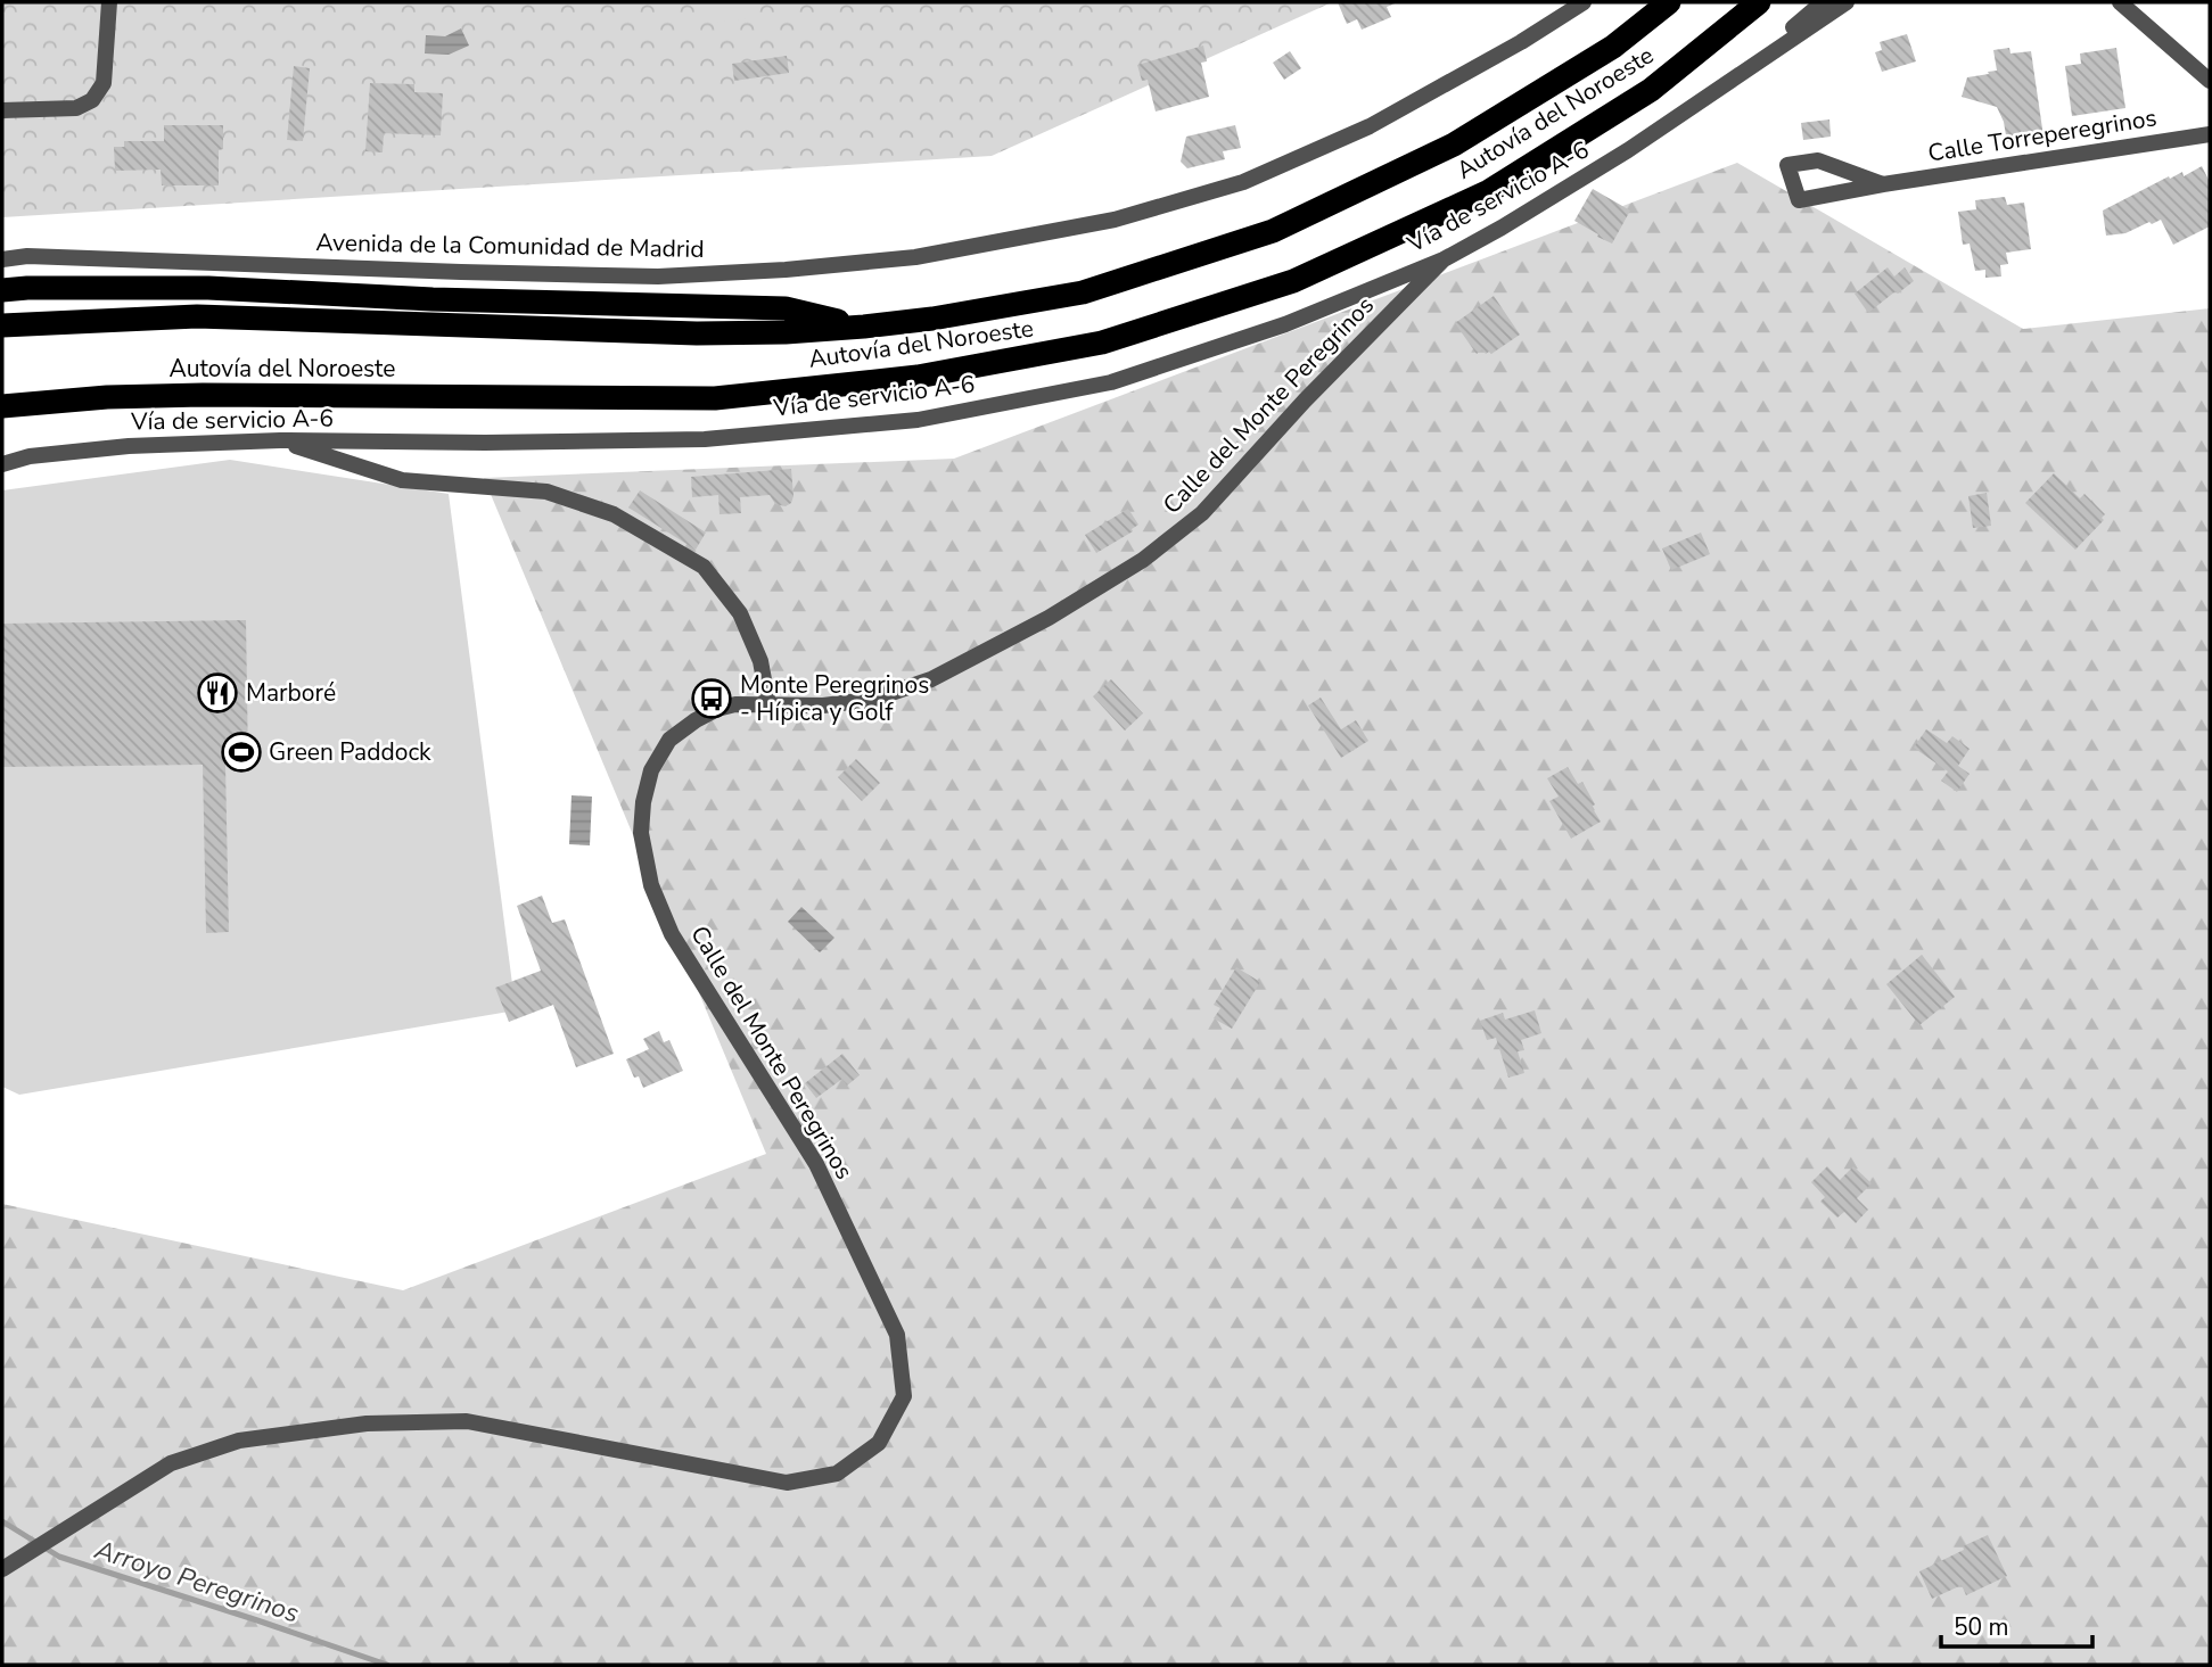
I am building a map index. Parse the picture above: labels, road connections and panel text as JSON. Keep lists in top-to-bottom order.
{
  "streets": {
    "highway": ["Autovía del Noroeste"],
    "street": [
      "Calle Torreperegrinos",
      "Vía de servicio A-6",
      "Avenida de la Comunidad de Madrid",
      "Calle del Monte Peregrinos"
    ]
  },
  "crossings": [
    ["Vía de servicio A-6", "Calle del Monte Peregrinos"]
  ],
  "water": ["Arroyo Peregrinos"],
  "places": {
    "restaurant": ["Marboré"],
    "bus stop": ["Monte Peregrinos - Hípica y Golf"],
    "sports": ["Green Paddock"]
  },
  "scale_bar": "50 m"
}
